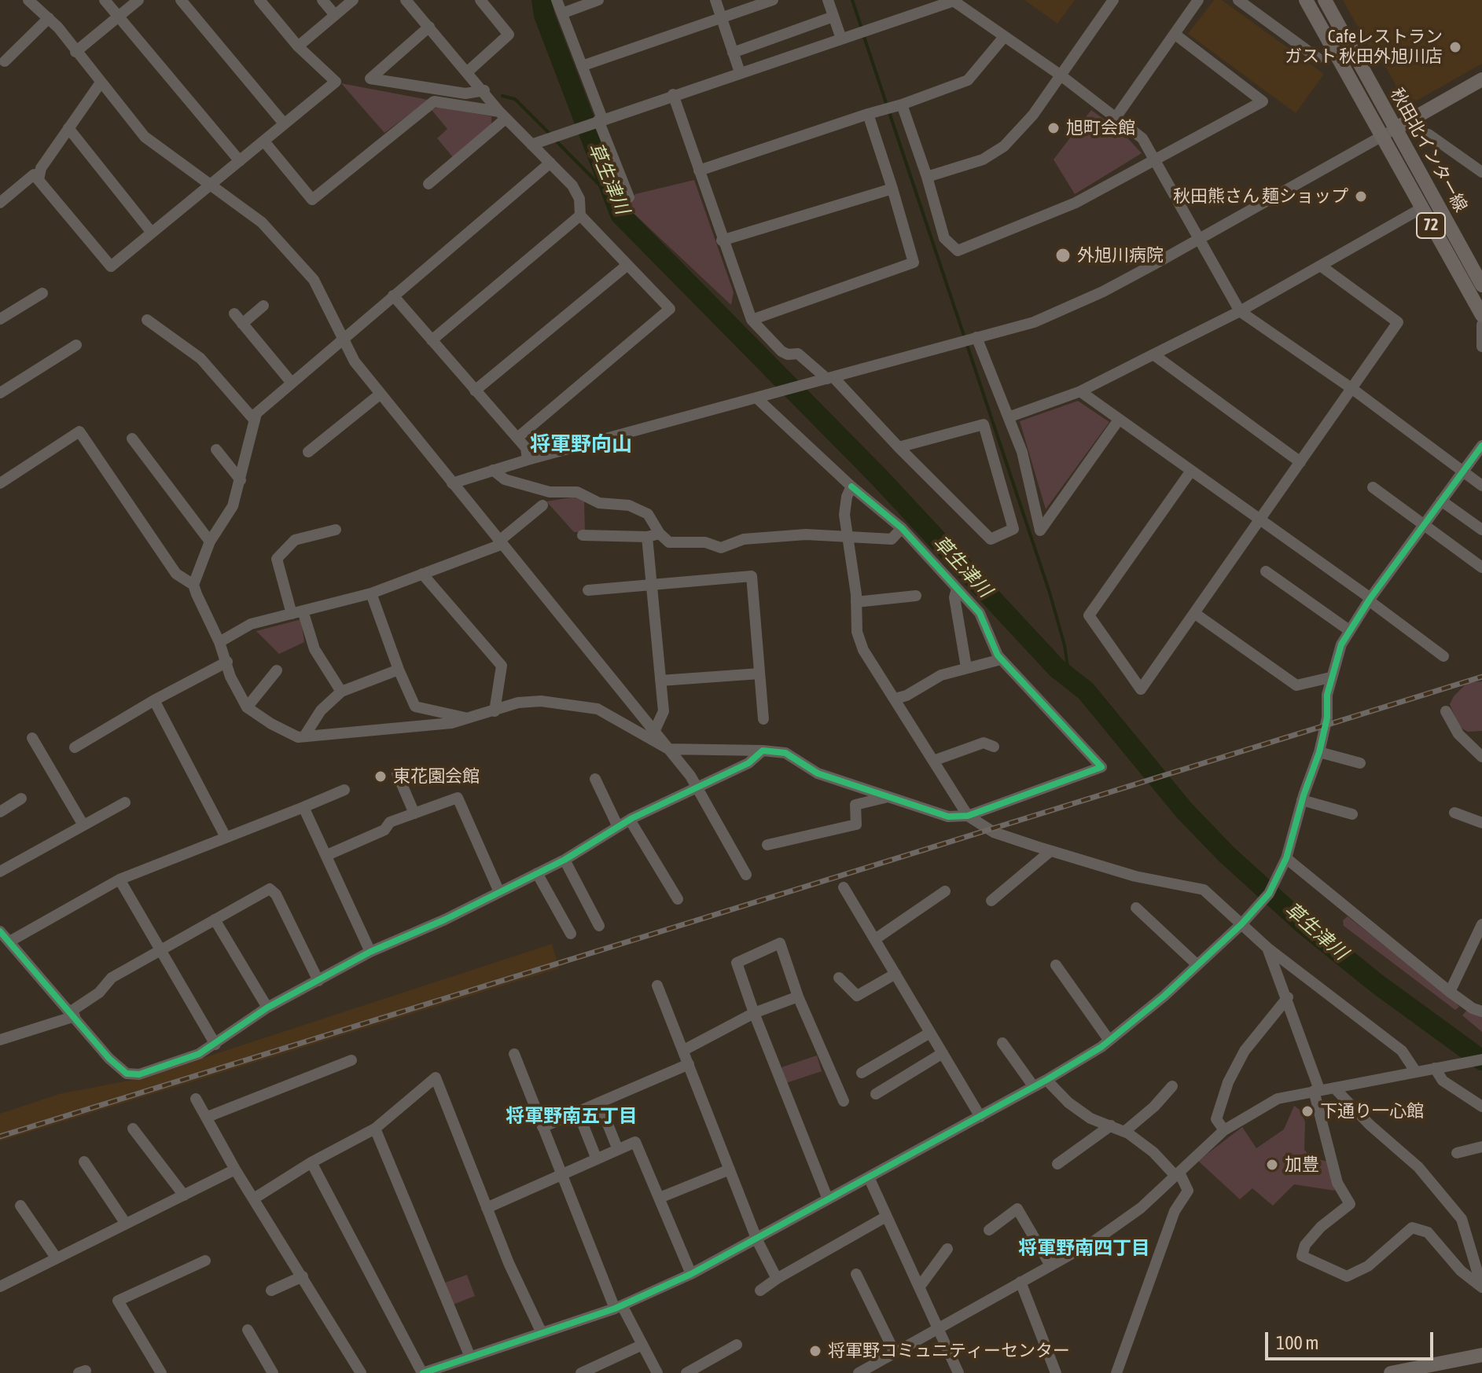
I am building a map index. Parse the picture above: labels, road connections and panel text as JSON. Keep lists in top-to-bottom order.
{
  "streets": {
    "main road": ["秋田北インター線", "72"]
  },
  "districts": ["将軍野向山", "将軍野南五丁目", "将軍野南四丁目"],
  "water": ["草生津川"],
  "places": [
    "Cafeレストラン ガスト 秋田外旭川店",
    "旭町会館",
    "秋田熊さん 麺ショップ",
    "外旭川病院",
    "東花園会館",
    "下通り一心館",
    "加豊",
    "将軍野コミュニティーセンター"
  ],
  "scale_bar": "100 m"
}
